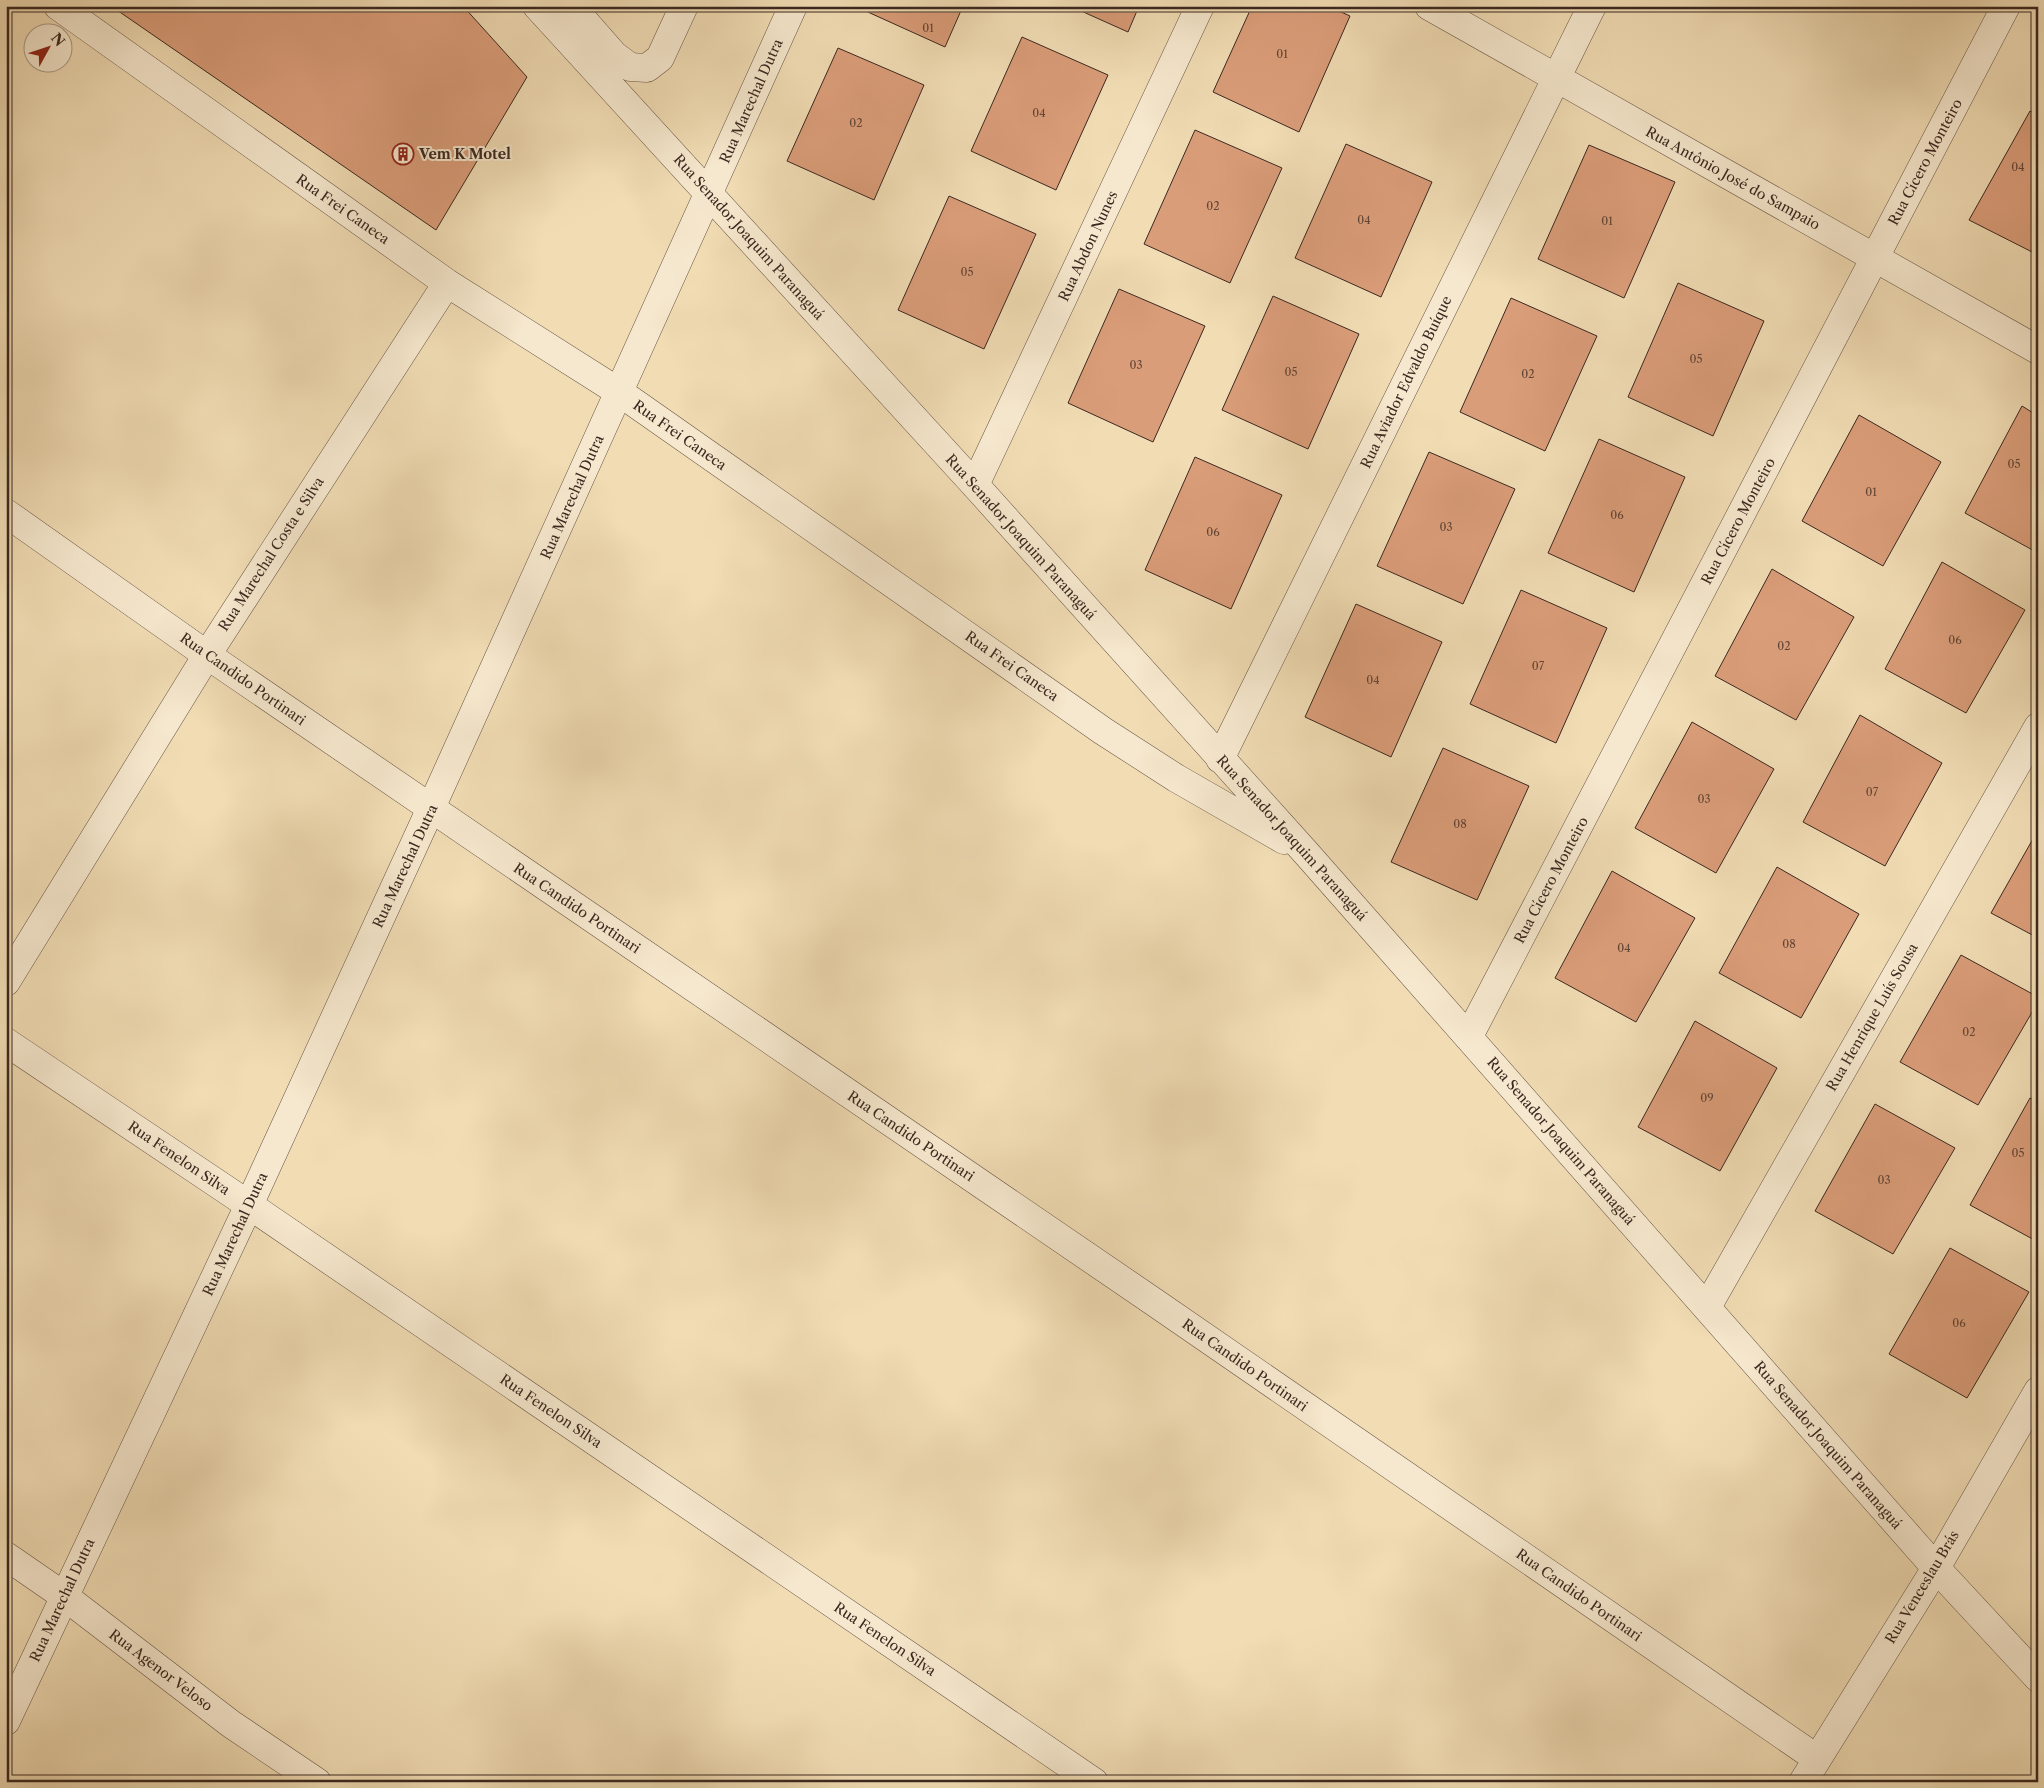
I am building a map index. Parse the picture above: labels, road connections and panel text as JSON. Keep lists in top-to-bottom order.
{
  "streets": {
    "street": [
      "Rua Marechal Dutra",
      "Rua Cícero Monteiro",
      "Rua Antônio José do Sampaio",
      "Rua Frei Caneca",
      "Rua Senador Joaquim Paranaguá",
      "Rua Abdon Nunes",
      "Rua Aviador Edvaldo Buíque",
      "Rua Marechal Costa e Silva",
      "Rua Candido Portinari",
      "Rua Henrique Luís Sousa",
      "Rua Fenelon Silva",
      "Rua Venceslau Brás",
      "Rua Agenor Veloso"
    ]
  },
  "crossings": [
    ["Rua Marechal Dutra", "Rua Frei Caneca"],
    ["Rua Marechal Dutra", "Rua Senador Joaquim Paranaguá"],
    ["Rua Marechal Dutra", "Rua Candido Portinari"],
    ["Rua Marechal Dutra", "Rua Fenelon Silva"],
    ["Rua Marechal Dutra", "Rua Agenor Veloso"],
    ["Rua Cícero Monteiro", "Rua Antônio José do Sampaio"],
    ["Rua Cícero Monteiro", "Rua Senador Joaquim Paranaguá"],
    ["Rua Antônio José do Sampaio", "Rua Aviador Edvaldo Buíque"],
    ["Rua Frei Caneca", "Rua Senador Joaquim Paranaguá"],
    ["Rua Frei Caneca", "Rua Marechal Costa e Silva"],
    ["Rua Senador Joaquim Paranaguá", "Rua Abdon Nunes"],
    ["Rua Senador Joaquim Paranaguá", "Rua Aviador Edvaldo Buíque"],
    ["Rua Senador Joaquim Paranaguá", "Rua Henrique Luís Sousa"],
    ["Rua Senador Joaquim Paranaguá", "Rua Venceslau Brás"],
    ["Rua Marechal Costa e Silva", "Rua Candido Portinari"],
    ["Rua Candido Portinari", "Rua Venceslau Brás"]
  ],
  "places": {
    "building": ["Vem K Motel"]
  },
  "house_numbers": [
    "01",
    "01",
    "04",
    "02",
    "04",
    "02",
    "04",
    "01",
    "05",
    "05",
    "03",
    "05",
    "02",
    "05",
    "01",
    "06",
    "03",
    "06",
    "06",
    "02",
    "07",
    "04",
    "07",
    "03",
    "08",
    "08",
    "04",
    "02",
    "09",
    "05",
    "03",
    "06"
  ],
  "north": "top right"
}
